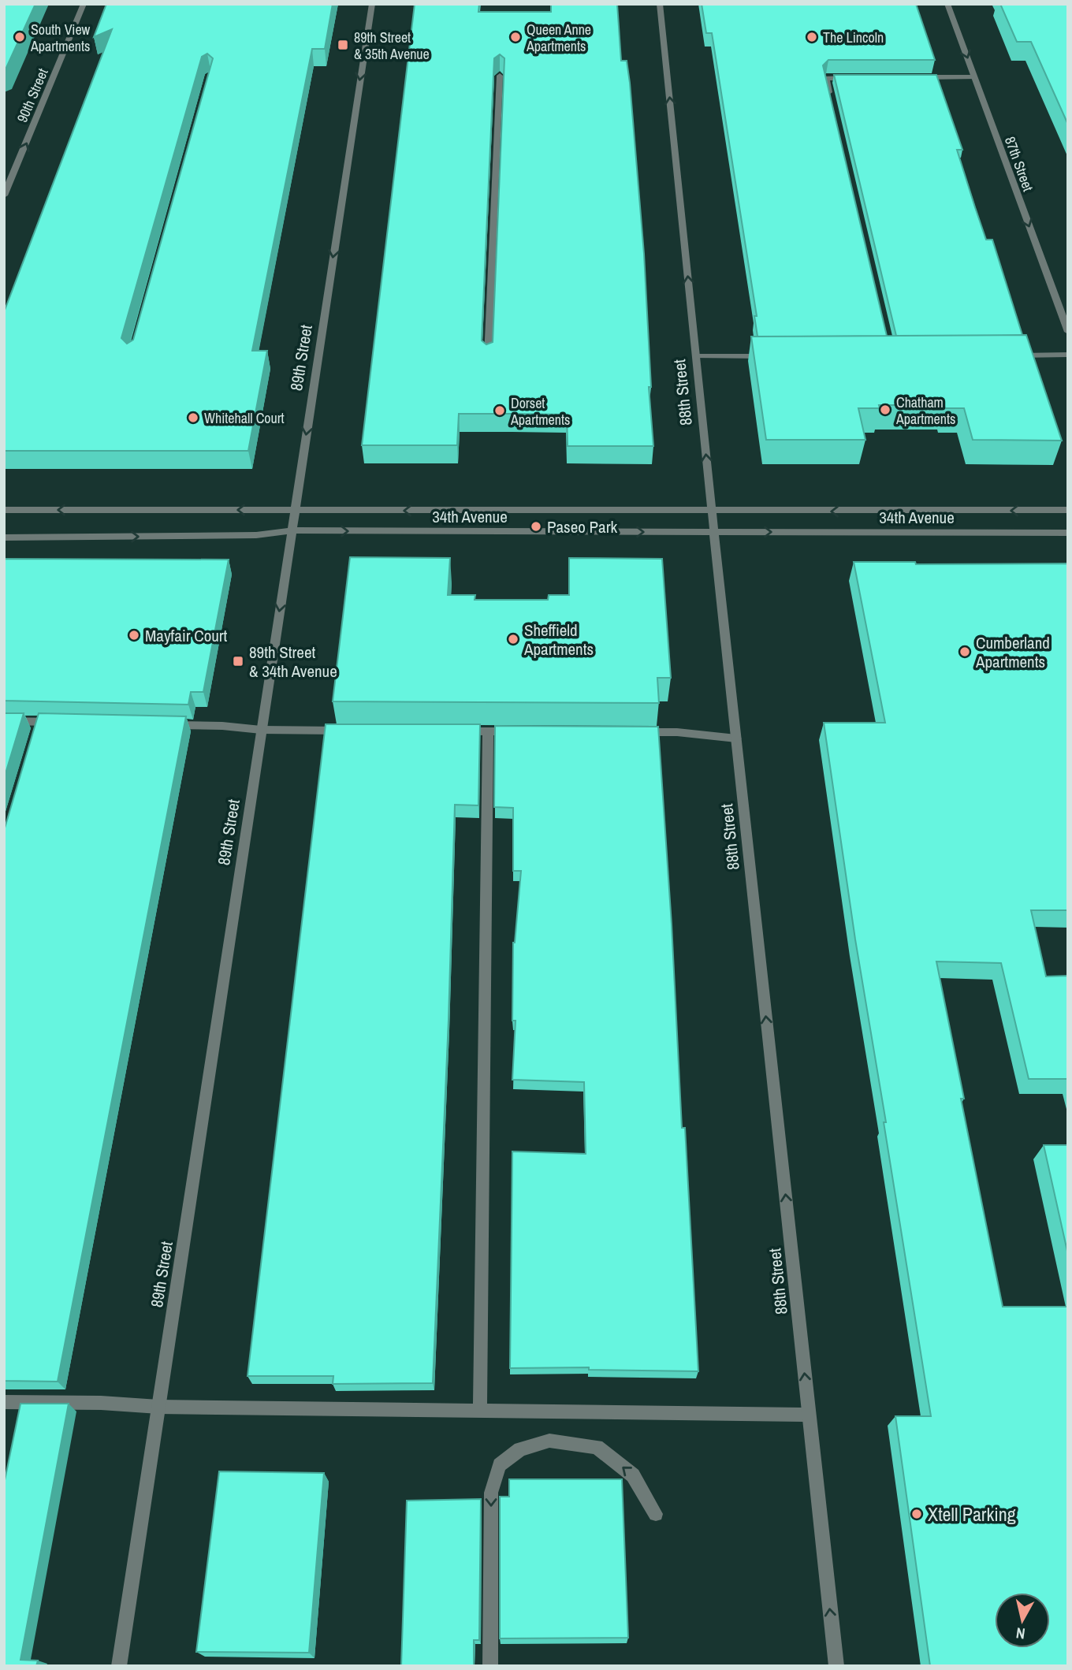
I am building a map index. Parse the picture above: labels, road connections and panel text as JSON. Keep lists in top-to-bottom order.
{
  "streets": {
    "street": [
      "90th Street",
      "87th Street",
      "89th Street",
      "88th Street",
      "34th Avenue"
    ]
  },
  "crossings": [
    ["89th Street", "34th Avenue"],
    ["88th Street", "34th Avenue"]
  ],
  "one_way": [
    "90th Street",
    "87th Street",
    "89th Street",
    "88th Street"
  ],
  "places": {
    "other": [
      "South View Apartments",
      "Queen Anne Apartments",
      "The Lincoln",
      "Chatham Apartments",
      "Dorset Apartments",
      "Whitehall Court",
      "Paseo Park",
      "Mayfair Court",
      "Sheffield Apartments",
      "Cumberland Apartments",
      "Xtell Parking"
    ],
    "transit": ["89th Street & 35th Avenue", "89th Street & 34th Avenue"]
  },
  "north": "bottom"
}
